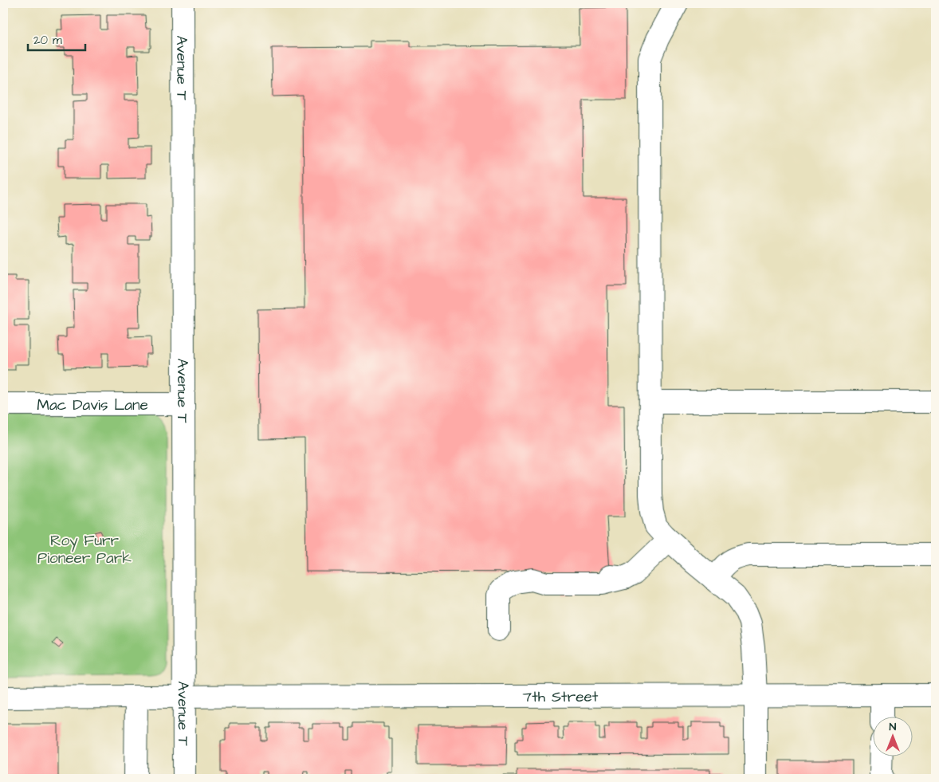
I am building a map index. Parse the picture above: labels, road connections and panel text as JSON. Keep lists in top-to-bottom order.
{
  "streets": {
    "street": ["Avenue T", "Mac Davis Lane", "7th Street"]
  },
  "crossings": [
    ["Avenue T", "Mac Davis Lane"],
    ["Avenue T", "7th Street"]
  ],
  "parks": ["Roy Furr Pioneer Park"],
  "scale_bar": "20 m",
  "north": "top"
}
